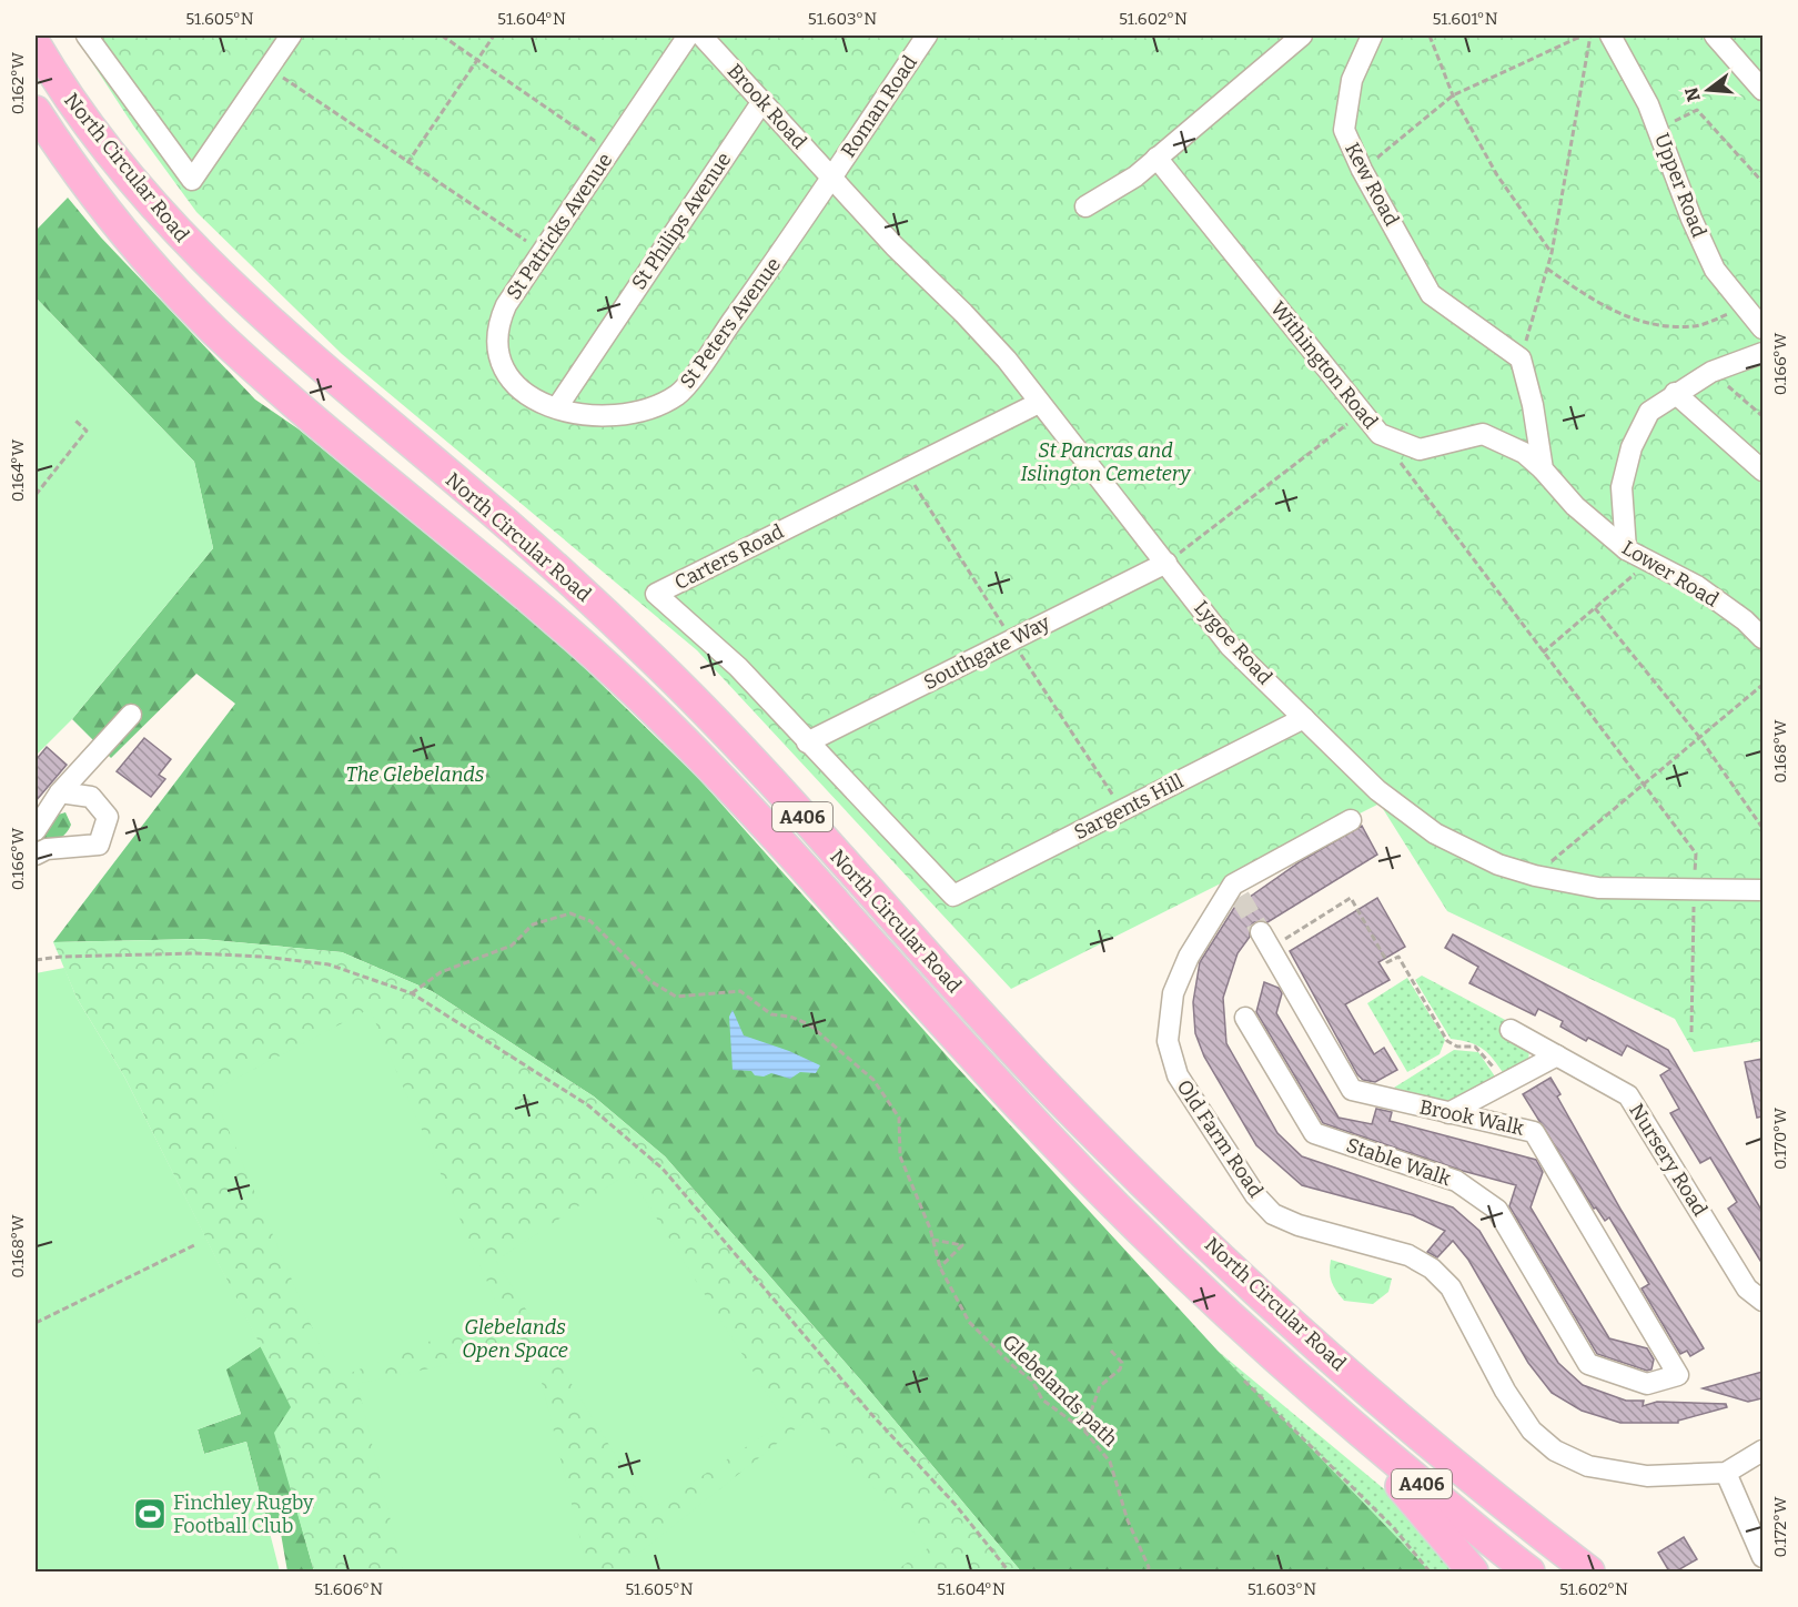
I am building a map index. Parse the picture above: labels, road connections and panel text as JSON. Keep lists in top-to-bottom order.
{
  "streets": {
    "highway": ["North Circular Road", "A406"],
    "street": [
      "Brook Road",
      "Roman Road",
      "Kew Road",
      "Upper Road",
      "St Philips Avenue",
      "St Patricks Avenue",
      "St Peters Avenue",
      "Withington Road",
      "Carters Road",
      "Lower Road",
      "Lygoe Road",
      "Southgate Way",
      "Sargents Hill",
      "Brook Walk",
      "Old Farm Road",
      "Nursery Road",
      "Stable Walk"
    ],
    "path": ["Glebelands path"]
  },
  "crossings": [
    ["Brook Road", "Roman Road"],
    ["Brook Road", "St Philips Avenue"],
    ["Brook Road", "St Peters Avenue"],
    ["Brook Road", "Lygoe Road"],
    ["Roman Road", "St Peters Avenue"],
    ["Roman Road", "Lygoe Road"],
    ["North Circular Road", "A406"],
    ["St Philips Avenue", "St Patricks Avenue"],
    ["St Philips Avenue", "St Peters Avenue"],
    ["St Patricks Avenue", "St Peters Avenue"],
    ["St Peters Avenue", "Lygoe Road"],
    ["Withington Road", "Lower Road"],
    ["Carters Road", "Lygoe Road"],
    ["Carters Road", "Southgate Way"],
    ["Carters Road", "Sargents Hill"],
    ["Lygoe Road", "Southgate Way"],
    ["Lygoe Road", "Sargents Hill"],
    ["Brook Walk", "Stable Walk"]
  ],
  "parks": ["St Pancras and Islington Cemetery", "The Glebelands", "Glebelands Open Space"],
  "places": {
    "sports": ["Finchley Rugby Football Club"]
  },
  "north": "left",
  "coordinates": [
    "51.605°N",
    "51.604°N",
    "51.603°N",
    "51.602°N",
    "51.601°N",
    "0.162°W",
    "0.166°W",
    "0.164°W",
    "0.168°W",
    "0.170°W",
    "0.172°W",
    "51.606°N"
  ]
}
